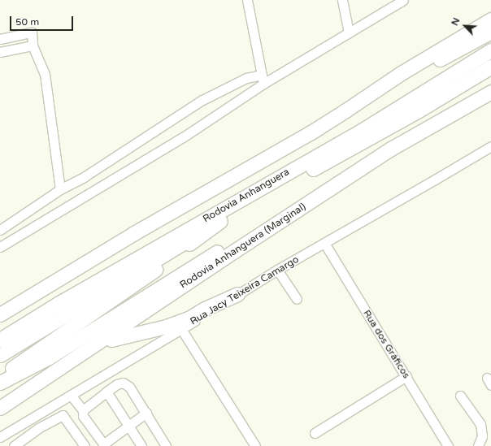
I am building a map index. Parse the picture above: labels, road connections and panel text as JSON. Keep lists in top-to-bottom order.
{
  "streets": {
    "highway": ["Rodovia Anhanguera", "Rodovia Anhanguera (Marginal)"],
    "street": ["Rua Jacy Teixeira Camargo", "Rua dos Gráficos"]
  },
  "crossings": [
    ["Rua Jacy Teixeira Camargo", "Rua dos Gráficos"]
  ],
  "scale_bar": "50 m",
  "north": "top left"
}
